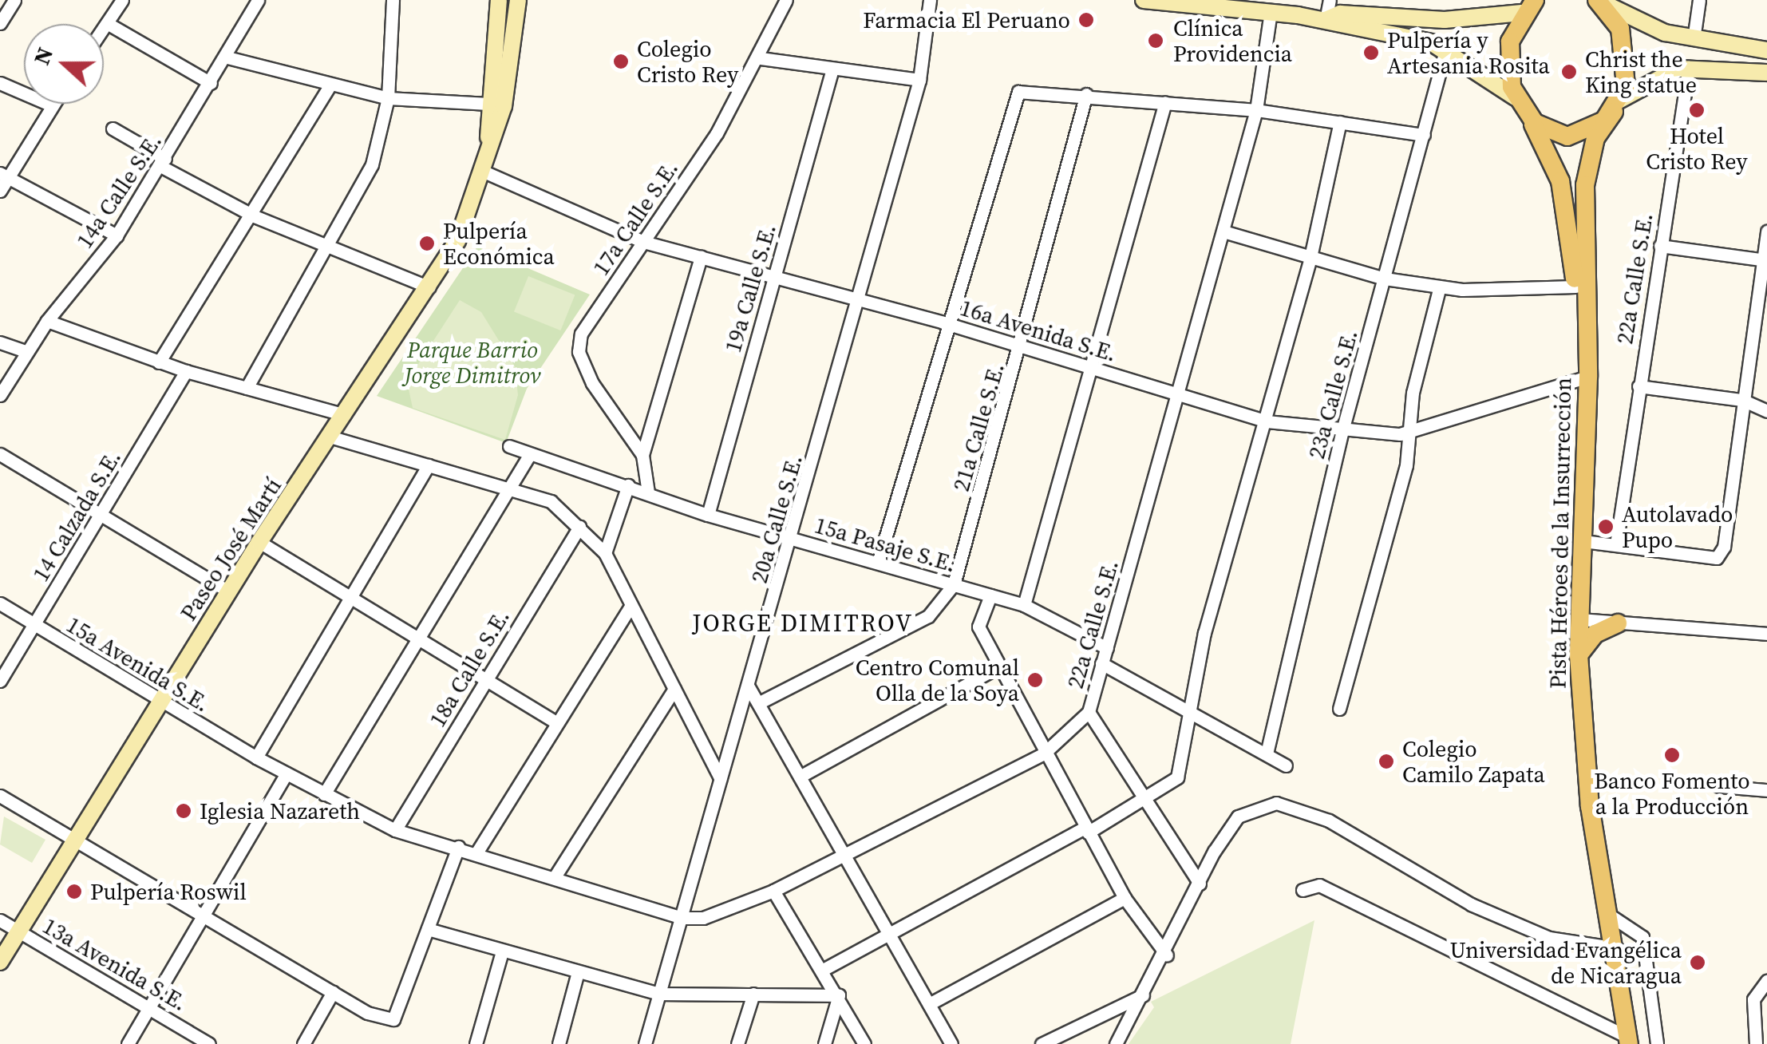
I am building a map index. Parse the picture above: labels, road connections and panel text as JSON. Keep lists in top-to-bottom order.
{
  "streets": {
    "main road": ["Pista Héroes de la Insurrección", "Paseo José Martí"],
    "street": [
      "14a Calle S.E.",
      "17a Calle S.E.",
      "22a Calle S.E.",
      "19a Calle S.E.",
      "16a Avenida S.E.",
      "23a Calle S.E.",
      "21a Calle S.E.",
      "14 Calzada S.E.",
      "20a Calle S.E.",
      "15a Pasaje S.E.",
      "15a Avenida S.E.",
      "18a Calle S.E.",
      "13a Avenida S.E."
    ]
  },
  "crossings": [
    ["17a Calle S.E.", "16a Avenida S.E."],
    ["22a Calle S.E.", "16a Avenida S.E."],
    ["22a Calle S.E.", "20a Calle S.E."],
    ["22a Calle S.E.", "15a Pasaje S.E."],
    ["22a Calle S.E.", "15a Avenida S.E."],
    ["22a Calle S.E.", "18a Calle S.E."],
    ["19a Calle S.E.", "16a Avenida S.E."],
    ["19a Calle S.E.", "15a Pasaje S.E."],
    ["16a Avenida S.E.", "23a Calle S.E."],
    ["16a Avenida S.E.", "21a Calle S.E."],
    ["16a Avenida S.E.", "20a Calle S.E."],
    ["16a Avenida S.E.", "Pista Héroes de la Insurrección"],
    ["16a Avenida S.E.", "Paseo José Martí"],
    ["21a Calle S.E.", "15a Pasaje S.E."],
    ["14 Calzada S.E.", "15a Avenida S.E."],
    ["20a Calle S.E.", "15a Pasaje S.E."],
    ["Paseo José Martí", "15a Avenida S.E."],
    ["Paseo José Martí", "13a Avenida S.E."]
  ],
  "districts": ["JORGE DIMITROV"],
  "parks": ["Parque Barrio Jorge Dimitrov"],
  "places": [
    "Farmacia El Peruano",
    "Clínica Providencia",
    "Pulpería y Artesania Rosita",
    "Colegio Cristo Rey",
    "Christ the King statue",
    "Hotel Cristo Rey",
    "Pulpería Económica",
    "Autolavado Pupo",
    "Centro Comunal Olla de la Soya",
    "Banco Fomento a la Producción",
    "Colegio Camilo Zapata",
    "Iglesia Nazareth",
    "Pulpería Roswil",
    "Universidad Evangélica de Nicaragua"
  ],
  "north": "left"
}
